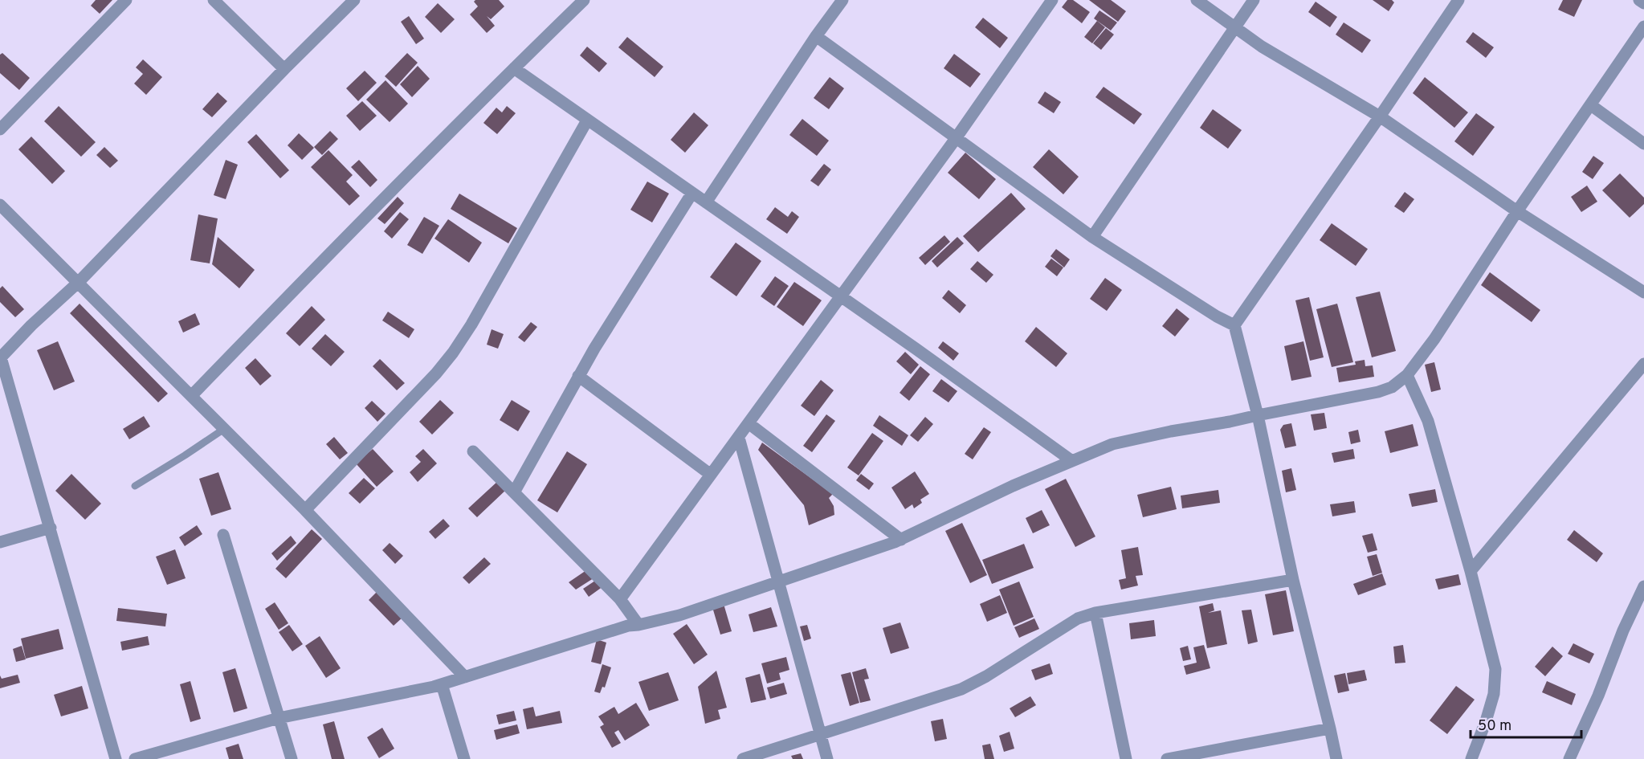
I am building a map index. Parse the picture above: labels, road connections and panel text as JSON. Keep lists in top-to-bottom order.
{
  "scale_bar": "50 m"
}
